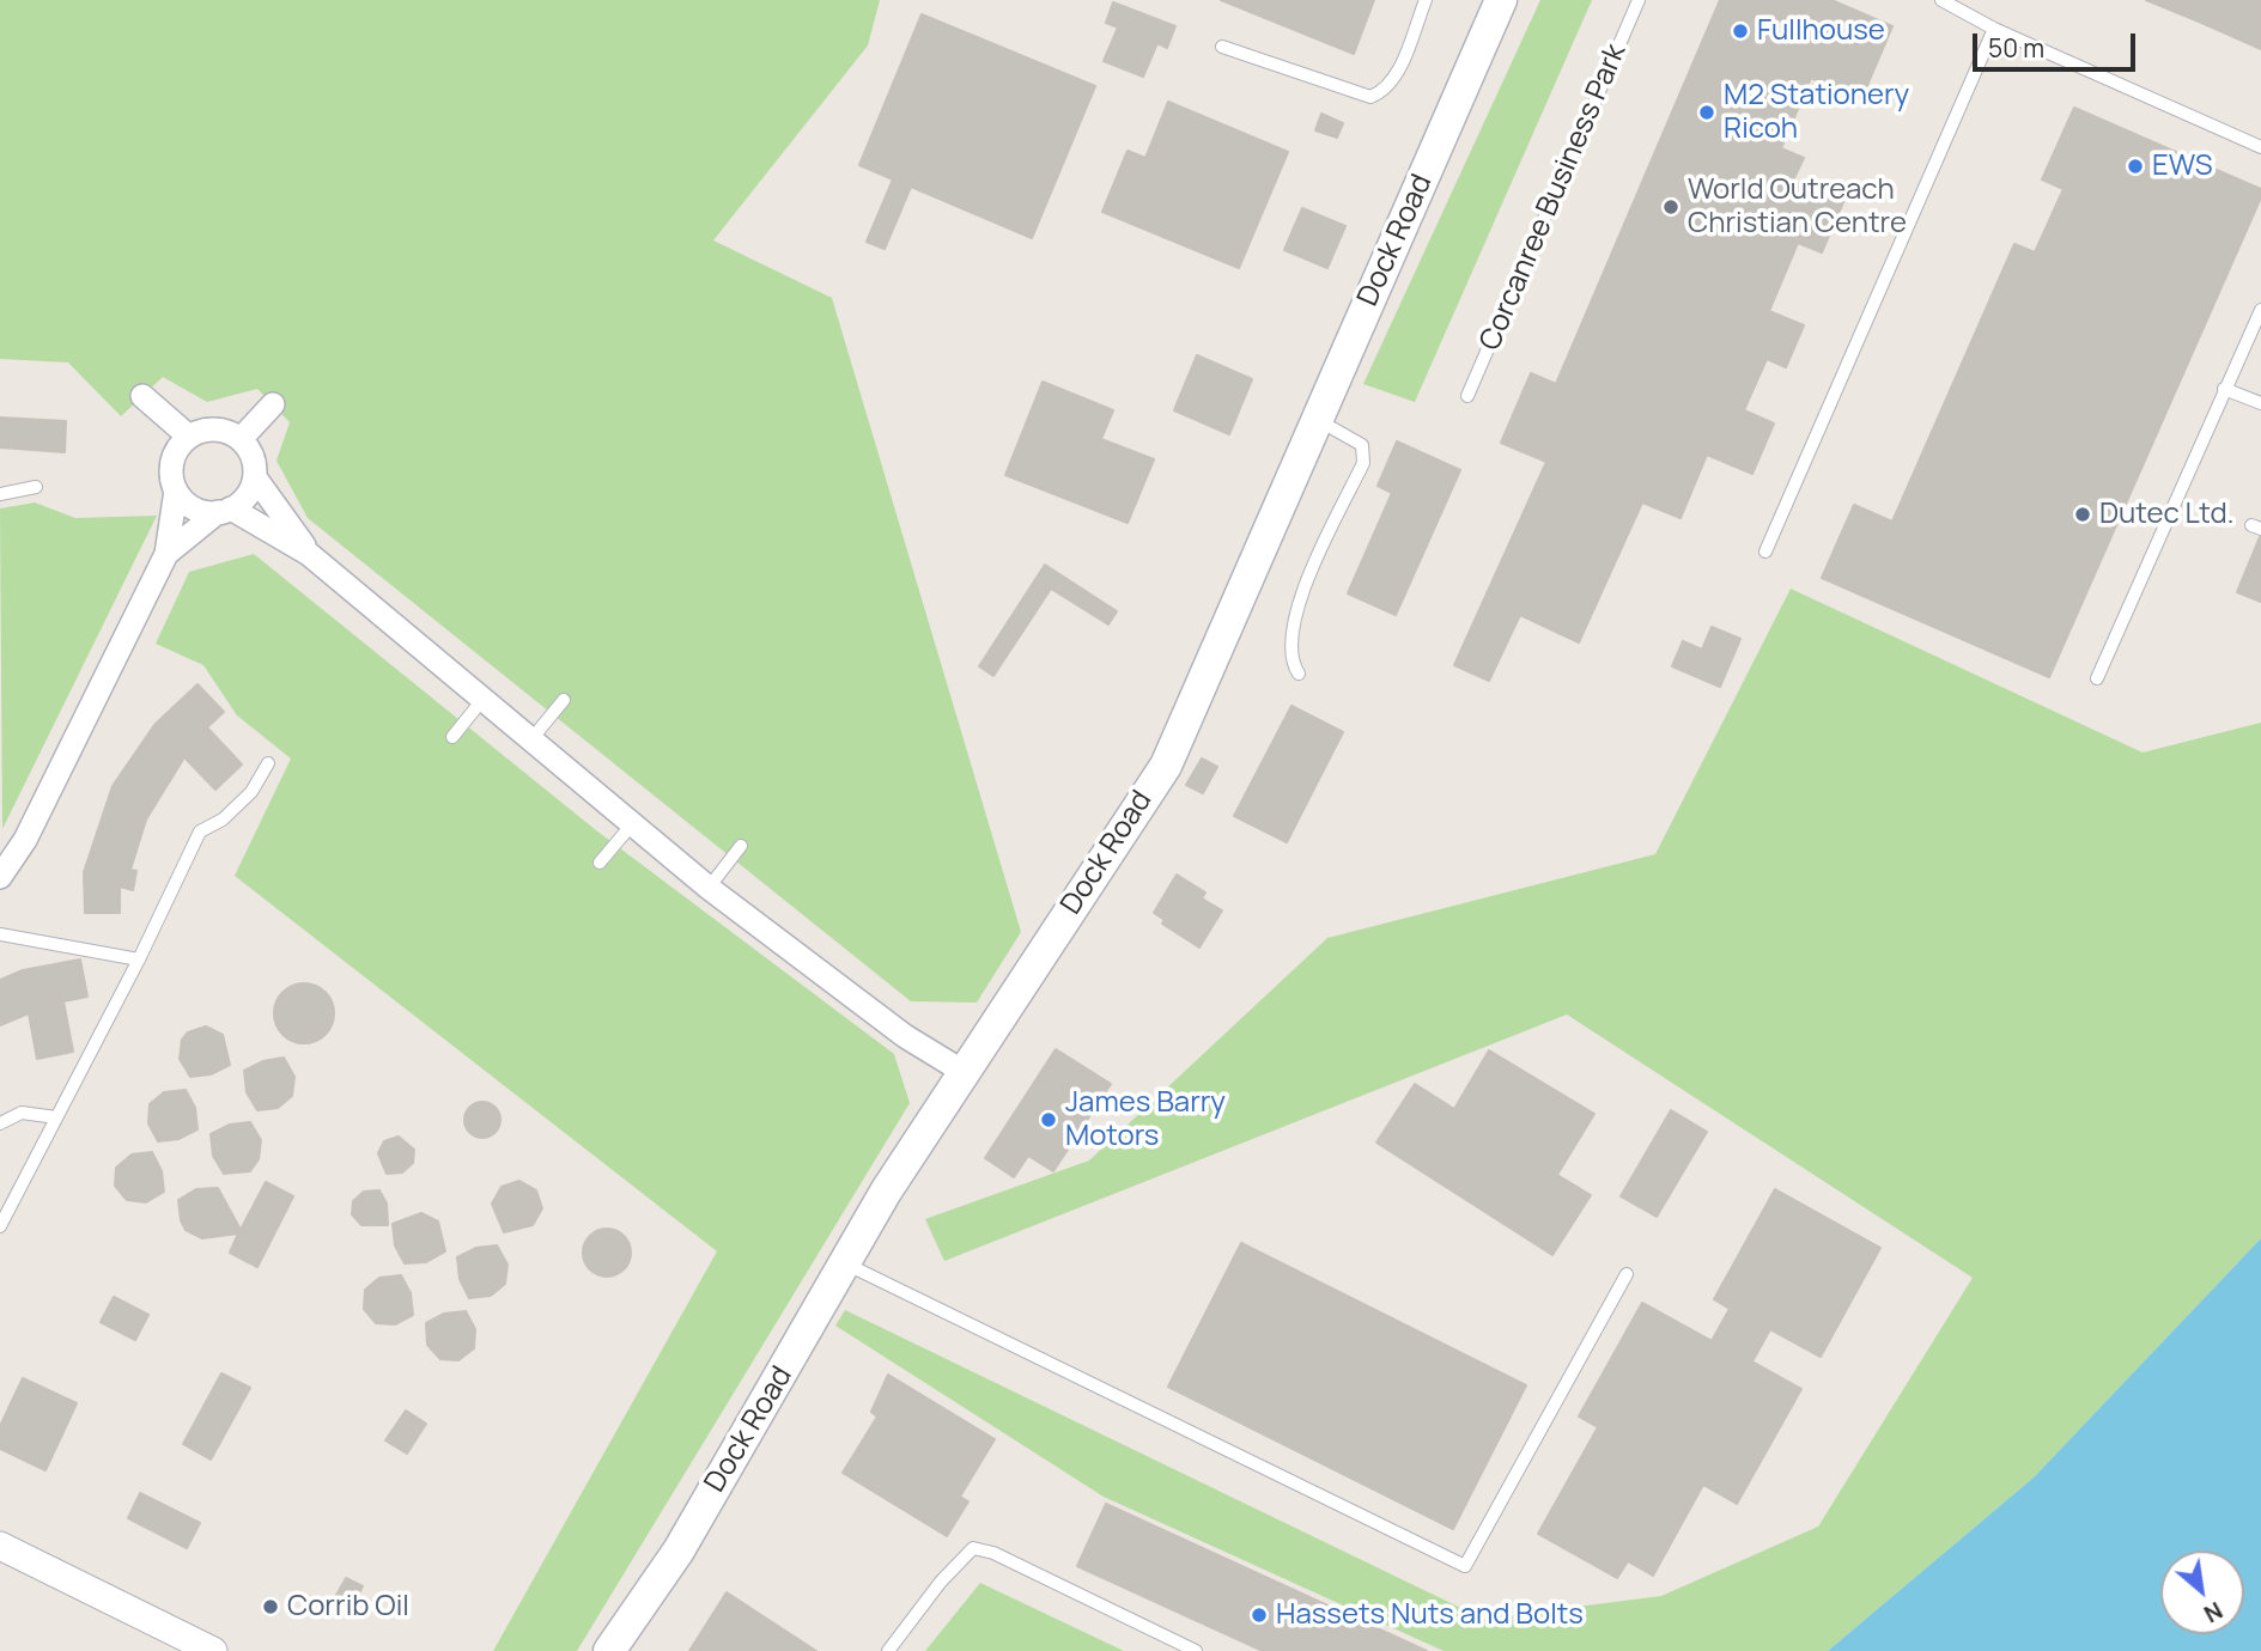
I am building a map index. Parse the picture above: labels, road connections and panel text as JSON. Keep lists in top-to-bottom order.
{
  "streets": {
    "main road": ["Dock Road"],
    "lane": ["Corcanree Business Park"]
  },
  "places": [
    "Fullhouse",
    "M2 Stationery Ricoh",
    "EWS",
    "World Outreach Christian Centre",
    "Dutec Ltd.",
    "James Barry Motors",
    "Corrib Oil",
    "Hassets Nuts and Bolts"
  ],
  "scale_bar": "50 m",
  "north": "bottom right"
}
